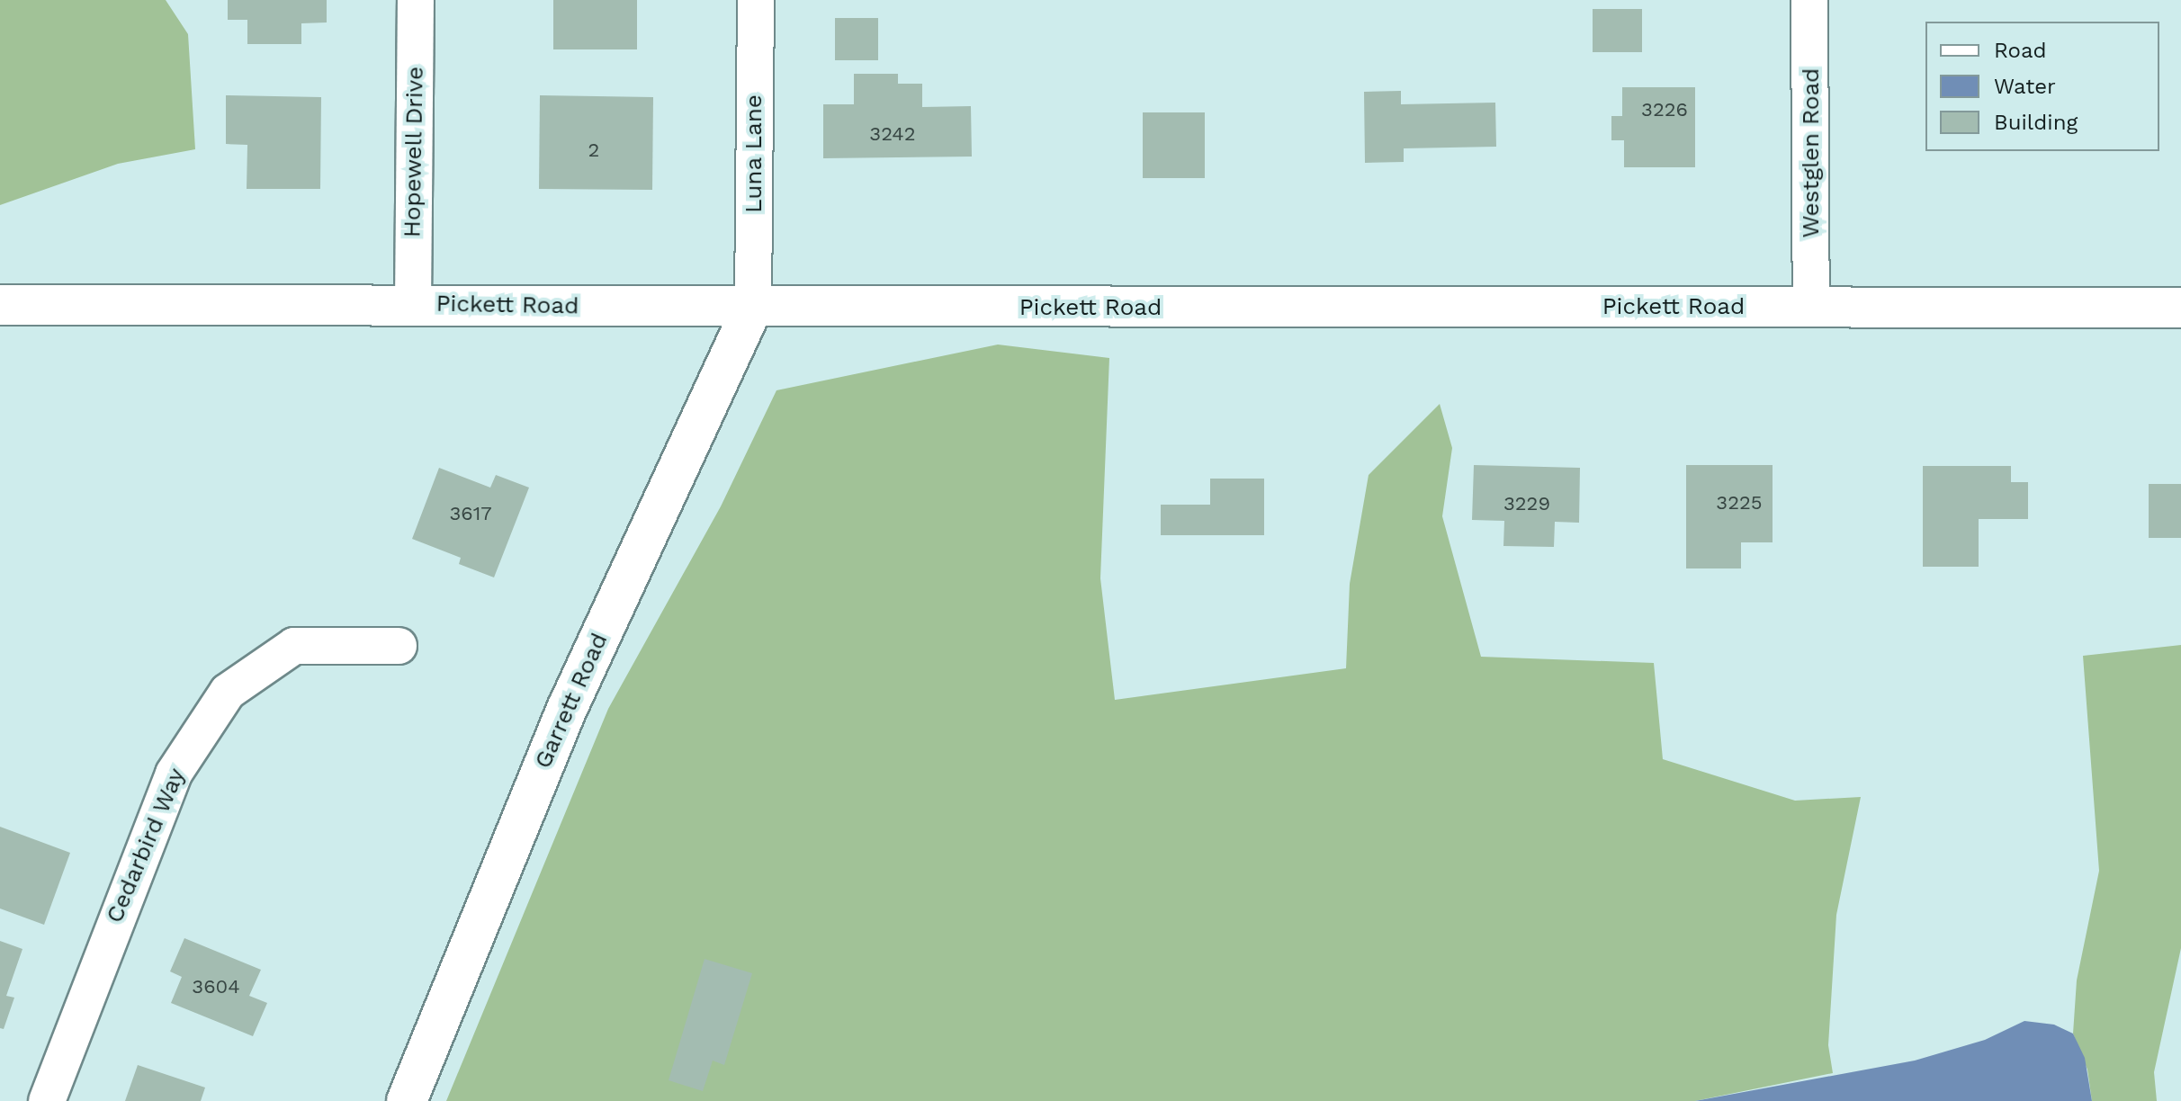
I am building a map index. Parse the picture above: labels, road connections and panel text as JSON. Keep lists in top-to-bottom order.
{
  "streets": {
    "street": [
      "Hopewell Drive",
      "Westglen Road",
      "Luna Lane",
      "Pickett Road",
      "Garrett Road",
      "Cedarbird Way"
    ]
  },
  "crossings": [
    ["Hopewell Drive", "Pickett Road"],
    ["Westglen Road", "Pickett Road"],
    ["Luna Lane", "Pickett Road"],
    ["Luna Lane", "Garrett Road"],
    ["Pickett Road", "Garrett Road"]
  ],
  "house_numbers": [
    "3226",
    "3242",
    "2",
    "3225",
    "3229",
    "3617",
    "3604"
  ],
  "legend": ["Road", "Water", "Building"]
}
